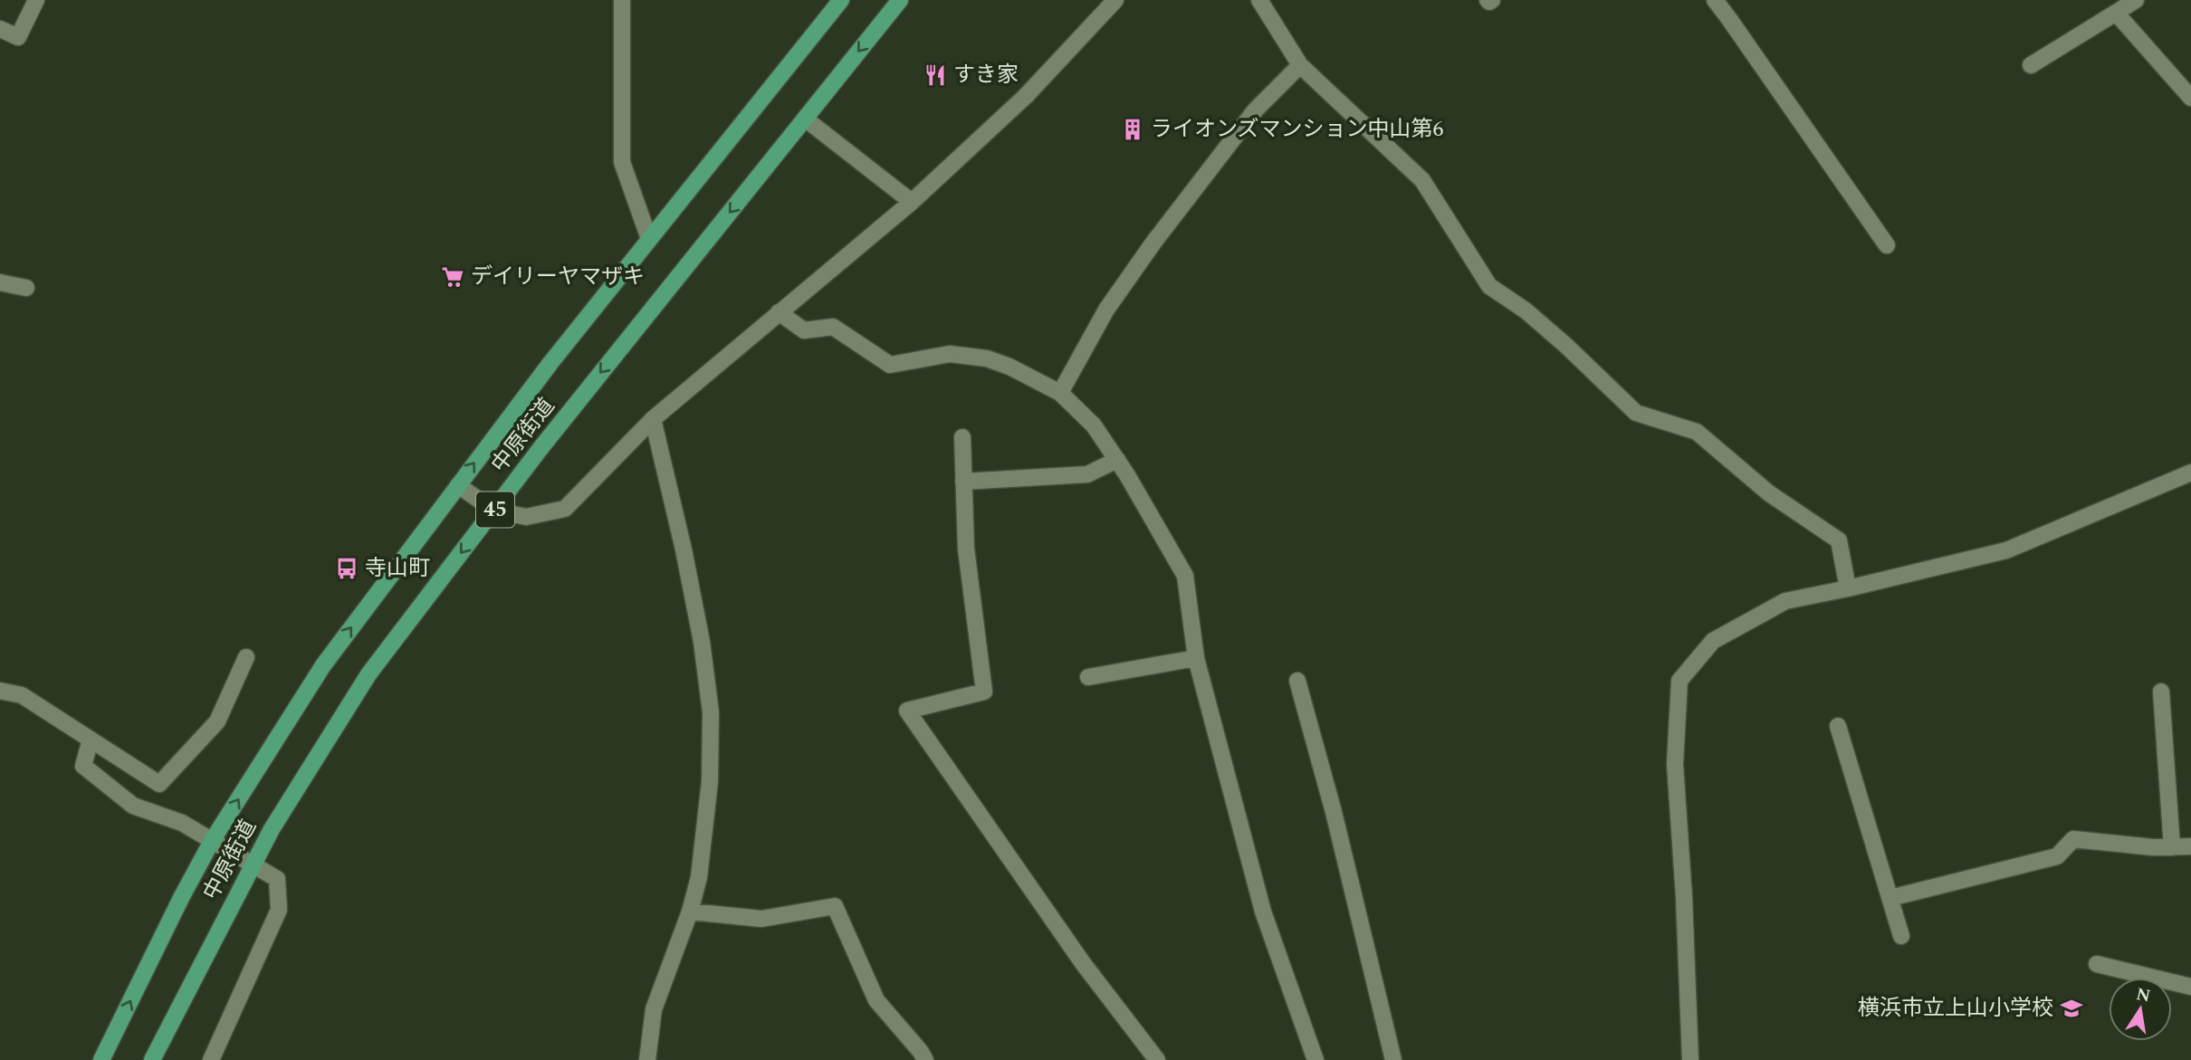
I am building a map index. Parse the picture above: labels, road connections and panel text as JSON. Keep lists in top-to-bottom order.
{
  "streets": {
    "main road": ["中原街道", "45"]
  },
  "places": {
    "restaurant": ["すき家"],
    "building": ["ライオンズマンション中山第6"],
    "supermarket": ["デイリーヤマザキ"],
    "bus stop": ["寺山町"],
    "school or university": ["横浜市立上山小学校"]
  },
  "north": "top"
}
